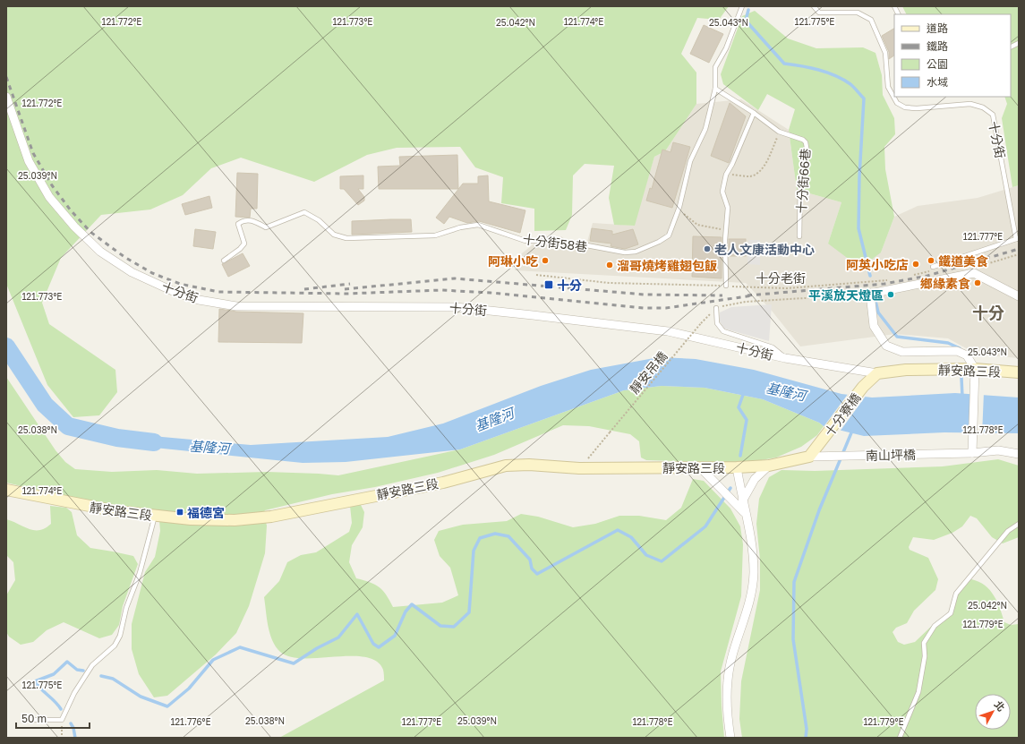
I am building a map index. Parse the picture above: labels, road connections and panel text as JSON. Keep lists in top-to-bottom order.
{
  "streets": {
    "main road": ["靜安路三段", "十分寮橋"],
    "street": ["十分街", "南山坪橋"],
    "lane": ["十分街66巷", "十分街58巷"],
    "path": ["十分老街", "靜安吊橋"]
  },
  "crossings": [
    ["十分街", "靜安路三段"],
    ["十分街", "十分寮橋"],
    ["十分街66巷", "十分街58巷"],
    ["十分老街", "靜安吊橋"],
    ["靜安路三段", "靜安吊橋"],
    ["靜安路三段", "十分寮橋"],
    ["靜安路三段", "南山坪橋"],
    ["十分寮橋", "南山坪橋"]
  ],
  "districts": ["十分"],
  "water": ["基隆河"],
  "places": {
    "other": [
      "老人文康活動中心",
      "阿琳小吃",
      "鐵道美食",
      "阿英小吃店",
      "溜哥燒烤雞翅包飯",
      "鄉緣素食",
      "平溪放天燈區"
    ],
    "transit": ["十分", "福德宮"]
  },
  "legend": [
    "道路",
    "鐵路",
    "公園",
    "水域"
  ],
  "scale_bar": "50 m",
  "north": "top right",
  "coordinates": [
    "121.772°E",
    "121.773°E",
    "121.775°E",
    "121.774°E",
    "25.042°N",
    "25.043°N",
    "25.039°N",
    "121.777°E",
    "25.038°N",
    "121.778°E",
    "121.779°E",
    "121.776°E"
  ]
}
